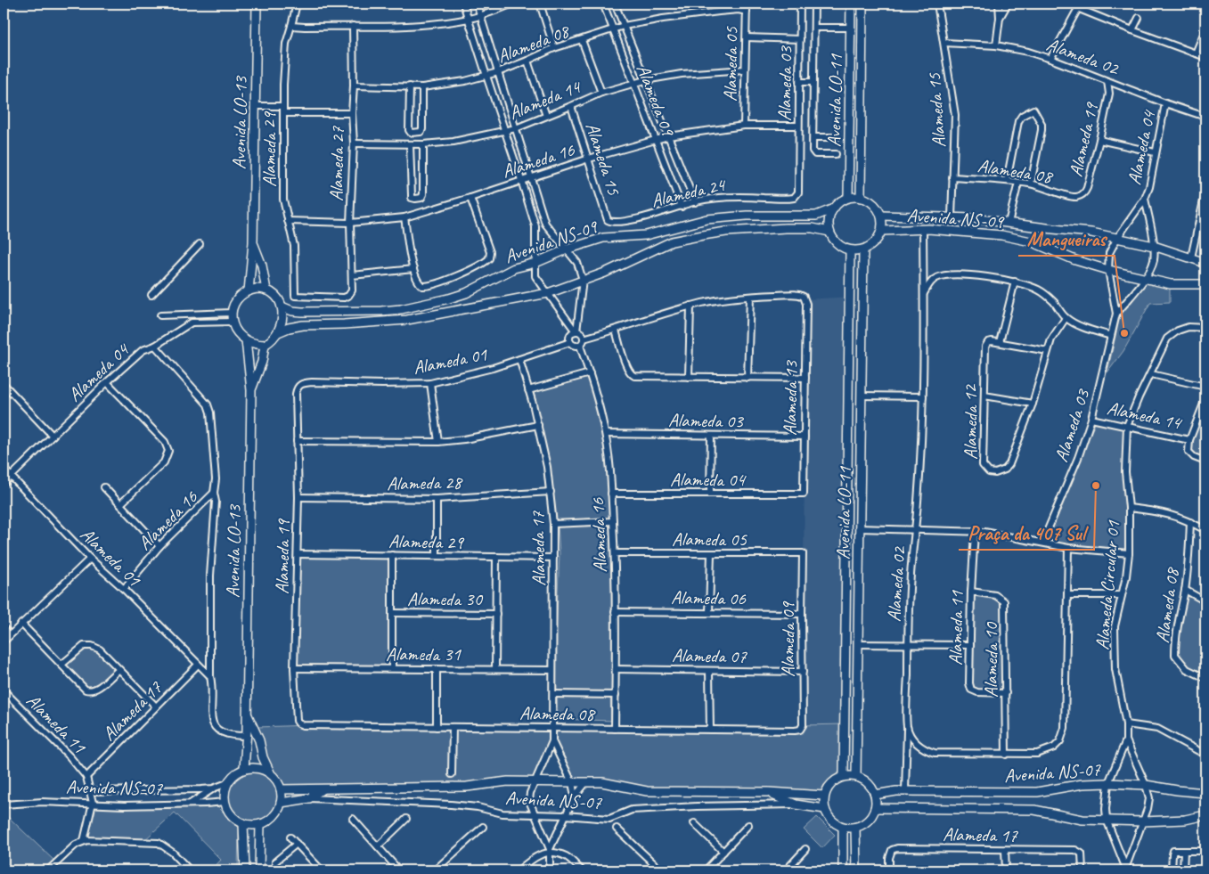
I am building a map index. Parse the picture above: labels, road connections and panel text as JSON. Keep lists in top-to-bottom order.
{
  "streets": {
    "street": [
      "Alameda 08",
      "Alameda 02",
      "Alameda 05",
      "Alameda 03",
      "Alameda 14",
      "Alameda 09",
      "Avenida LO-11",
      "Alameda 15",
      "Avenida LO-13",
      "Alameda 19",
      "Alameda 04",
      "Alameda 29",
      "Alameda 16",
      "Alameda 27",
      "Alameda 24",
      "Avenida NS-09",
      "Alameda 01",
      "Alameda 13",
      "Alameda 12",
      "Alameda 28",
      "Alameda 17",
      "Alameda Circular 01",
      "Alameda 06",
      "Alameda 30",
      "Alameda 11",
      "Alameda 31",
      "Alameda 07",
      "Alameda 10",
      "Avenida NS-07"
    ]
  },
  "crossings": [
    ["Alameda 08", "Alameda 05"],
    ["Alameda 08", "Alameda 09"],
    ["Alameda 08", "Alameda 15"],
    ["Alameda 08", "Alameda 19"],
    ["Alameda 08", "Alameda 16"],
    ["Alameda 08", "Alameda 27"],
    ["Alameda 08", "Alameda 17"],
    ["Alameda 02", "Alameda 15"],
    ["Alameda 02", "Alameda 19"],
    ["Alameda 02", "Alameda 04"],
    ["Alameda 02", "Avenida NS-09"],
    ["Alameda 02", "Avenida NS-07"],
    ["Alameda 05", "Alameda 14"],
    ["Alameda 05", "Alameda 09"],
    ["Alameda 05", "Alameda 16"],
    ["Alameda 03", "Alameda 14"],
    ["Alameda 03", "Alameda 16"],
    ["Alameda 03", "Alameda 24"],
    ["Alameda 03", "Alameda 13"],
    ["Alameda 14", "Alameda 09"],
    ["Alameda 14", "Alameda 15"],
    ["Alameda 14", "Alameda 27"],
    ["Alameda 14", "Alameda Circular 01"],
    ["Alameda 09", "Alameda 16"],
    ["Alameda 09", "Alameda 24"],
    ["Alameda 09", "Alameda 06"],
    ["Alameda 09", "Alameda 07"],
    ["Avenida LO-11", "Avenida NS-09"],
    ["Avenida LO-11", "Avenida NS-07"],
    ["Alameda 15", "Alameda 16"],
    ["Alameda 15", "Alameda 24"],
    ["Alameda 15", "Avenida NS-09"],
    ["Avenida LO-13", "Avenida NS-09"],
    ["Avenida LO-13", "Avenida NS-07"],
    ["Alameda 19", "Alameda 29"],
    ["Alameda 19", "Alameda 01"],
    ["Alameda 19", "Alameda 28"],
    ["Alameda 19", "Alameda 31"],
    ["Alameda 04", "Alameda 16"],
    ["Alameda 04", "Alameda 01"],
    ["Alameda 04", "Alameda 13"],
    ["Alameda 29", "Alameda 16"],
    ["Alameda 29", "Alameda 27"],
    ["Alameda 29", "Alameda 17"],
    ["Alameda 16", "Alameda 27"],
    ["Alameda 16", "Alameda 01"],
    ["Alameda 16", "Alameda 06"],
    ["Alameda 16", "Alameda 07"],
    ["Alameda 01", "Alameda 17"],
    ["Alameda 28", "Alameda 17"],
    ["Alameda 17", "Alameda 11"],
    ["Alameda 17", "Alameda 31"],
    ["Alameda Circular 01", "Avenida NS-07"],
    ["Alameda 11", "Alameda 10"]
  ],
  "places": ["Mangueiras", "Praça da 407 Sul"]
}
